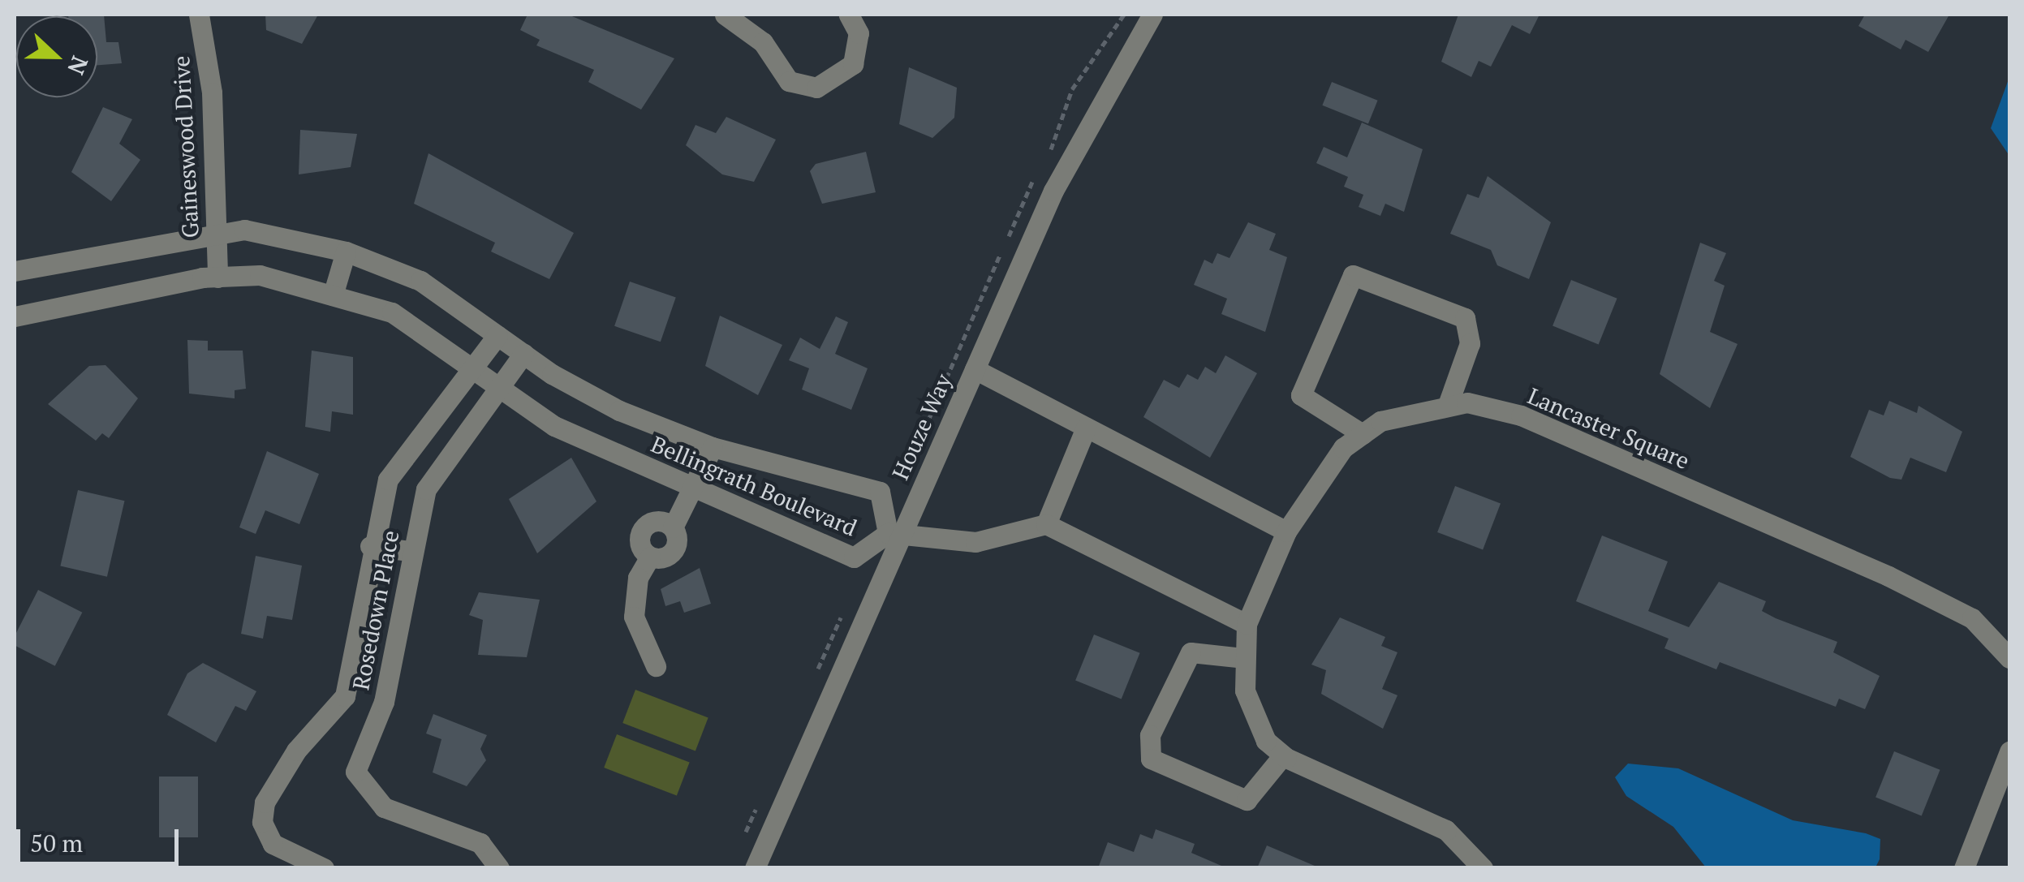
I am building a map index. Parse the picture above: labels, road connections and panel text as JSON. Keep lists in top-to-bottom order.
{
  "streets": {
    "street": [
      "Gaineswood Drive",
      "Houze Way",
      "Lancaster Square",
      "Bellingrath Boulevard",
      "Rosedown Place"
    ]
  },
  "crossings": [
    ["Gaineswood Drive", "Bellingrath Boulevard"],
    ["Houze Way", "Bellingrath Boulevard"],
    ["Bellingrath Boulevard", "Rosedown Place"]
  ],
  "scale_bar": "50 m",
  "north": "right"
}
